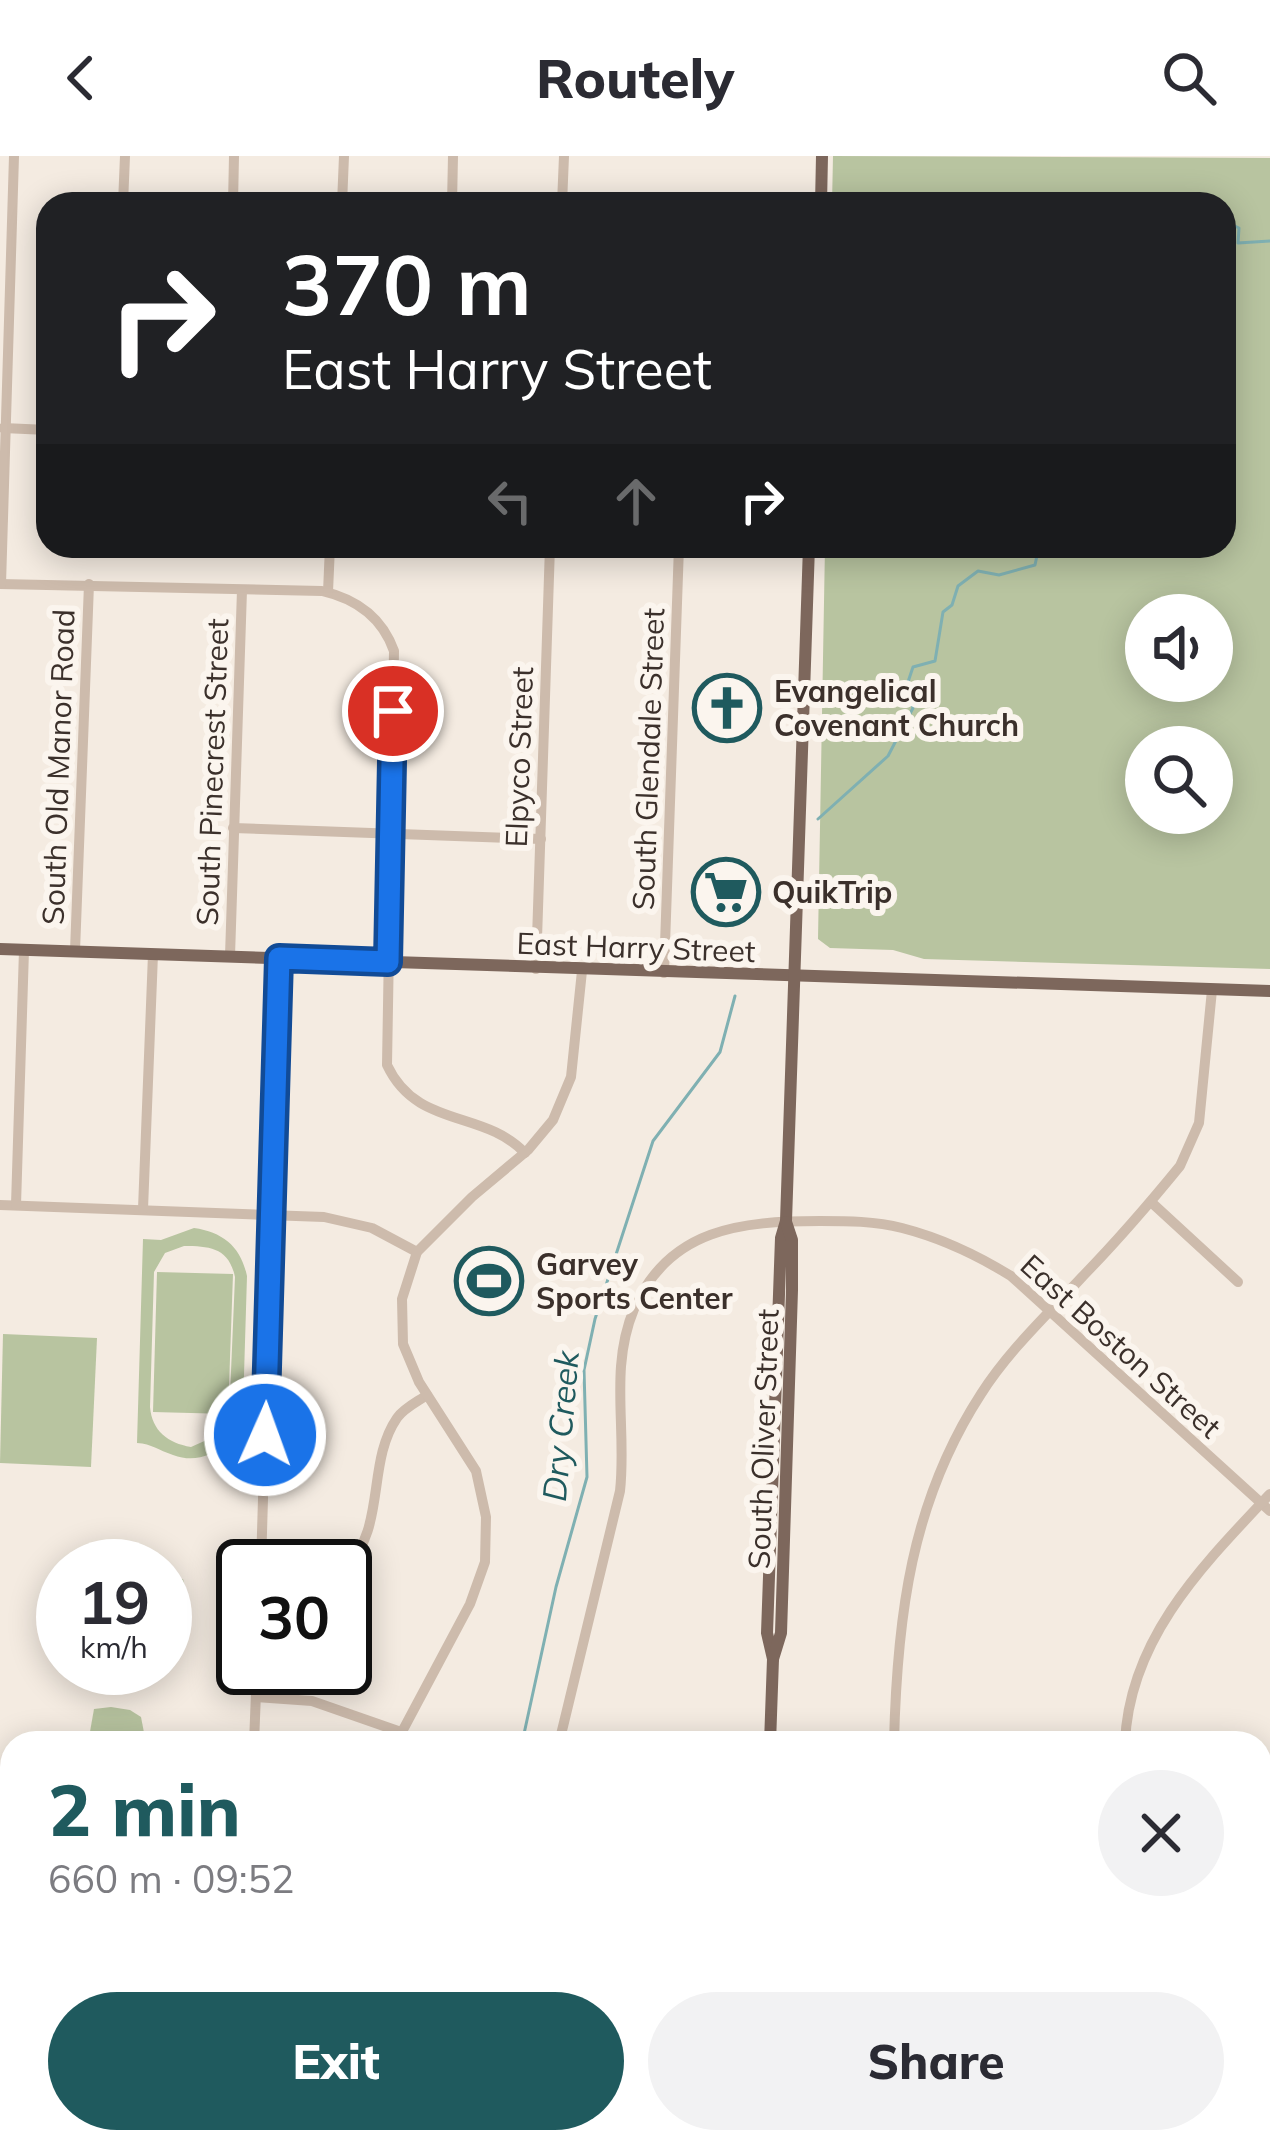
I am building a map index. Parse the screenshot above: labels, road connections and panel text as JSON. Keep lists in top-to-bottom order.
{
  "streets": {
    "main road": ["East Harry Street", "South Oliver Street"],
    "street": [
      "Elpyco Street",
      "South Glendale Street",
      "South Old Manor Road",
      "South Pinecrest Street",
      "East Boston Street"
    ]
  },
  "crossings": [
    ["Elpyco Street", "East Harry Street"],
    ["South Glendale Street", "East Harry Street"],
    ["South Old Manor Road", "East Harry Street"],
    ["South Pinecrest Street", "East Harry Street"],
    ["East Harry Street", "South Oliver Street"],
    ["East Boston Street", "South Oliver Street"]
  ],
  "water": ["Dry Creek"],
  "places": {
    "church": ["Evangelical Covenant Church"],
    "supermarket": ["QuikTrip"],
    "sports": ["Garvey Sports Center"]
  },
  "page": {
    "header": "Routely",
    "turn": ["370 m", "East Harry Street"],
    "speed": "19 km/h",
    "limit": "30",
    "heading": ["2 min", "660 m · 09:52"],
    "buttons": ["Exit", "Share"]
  }
}
